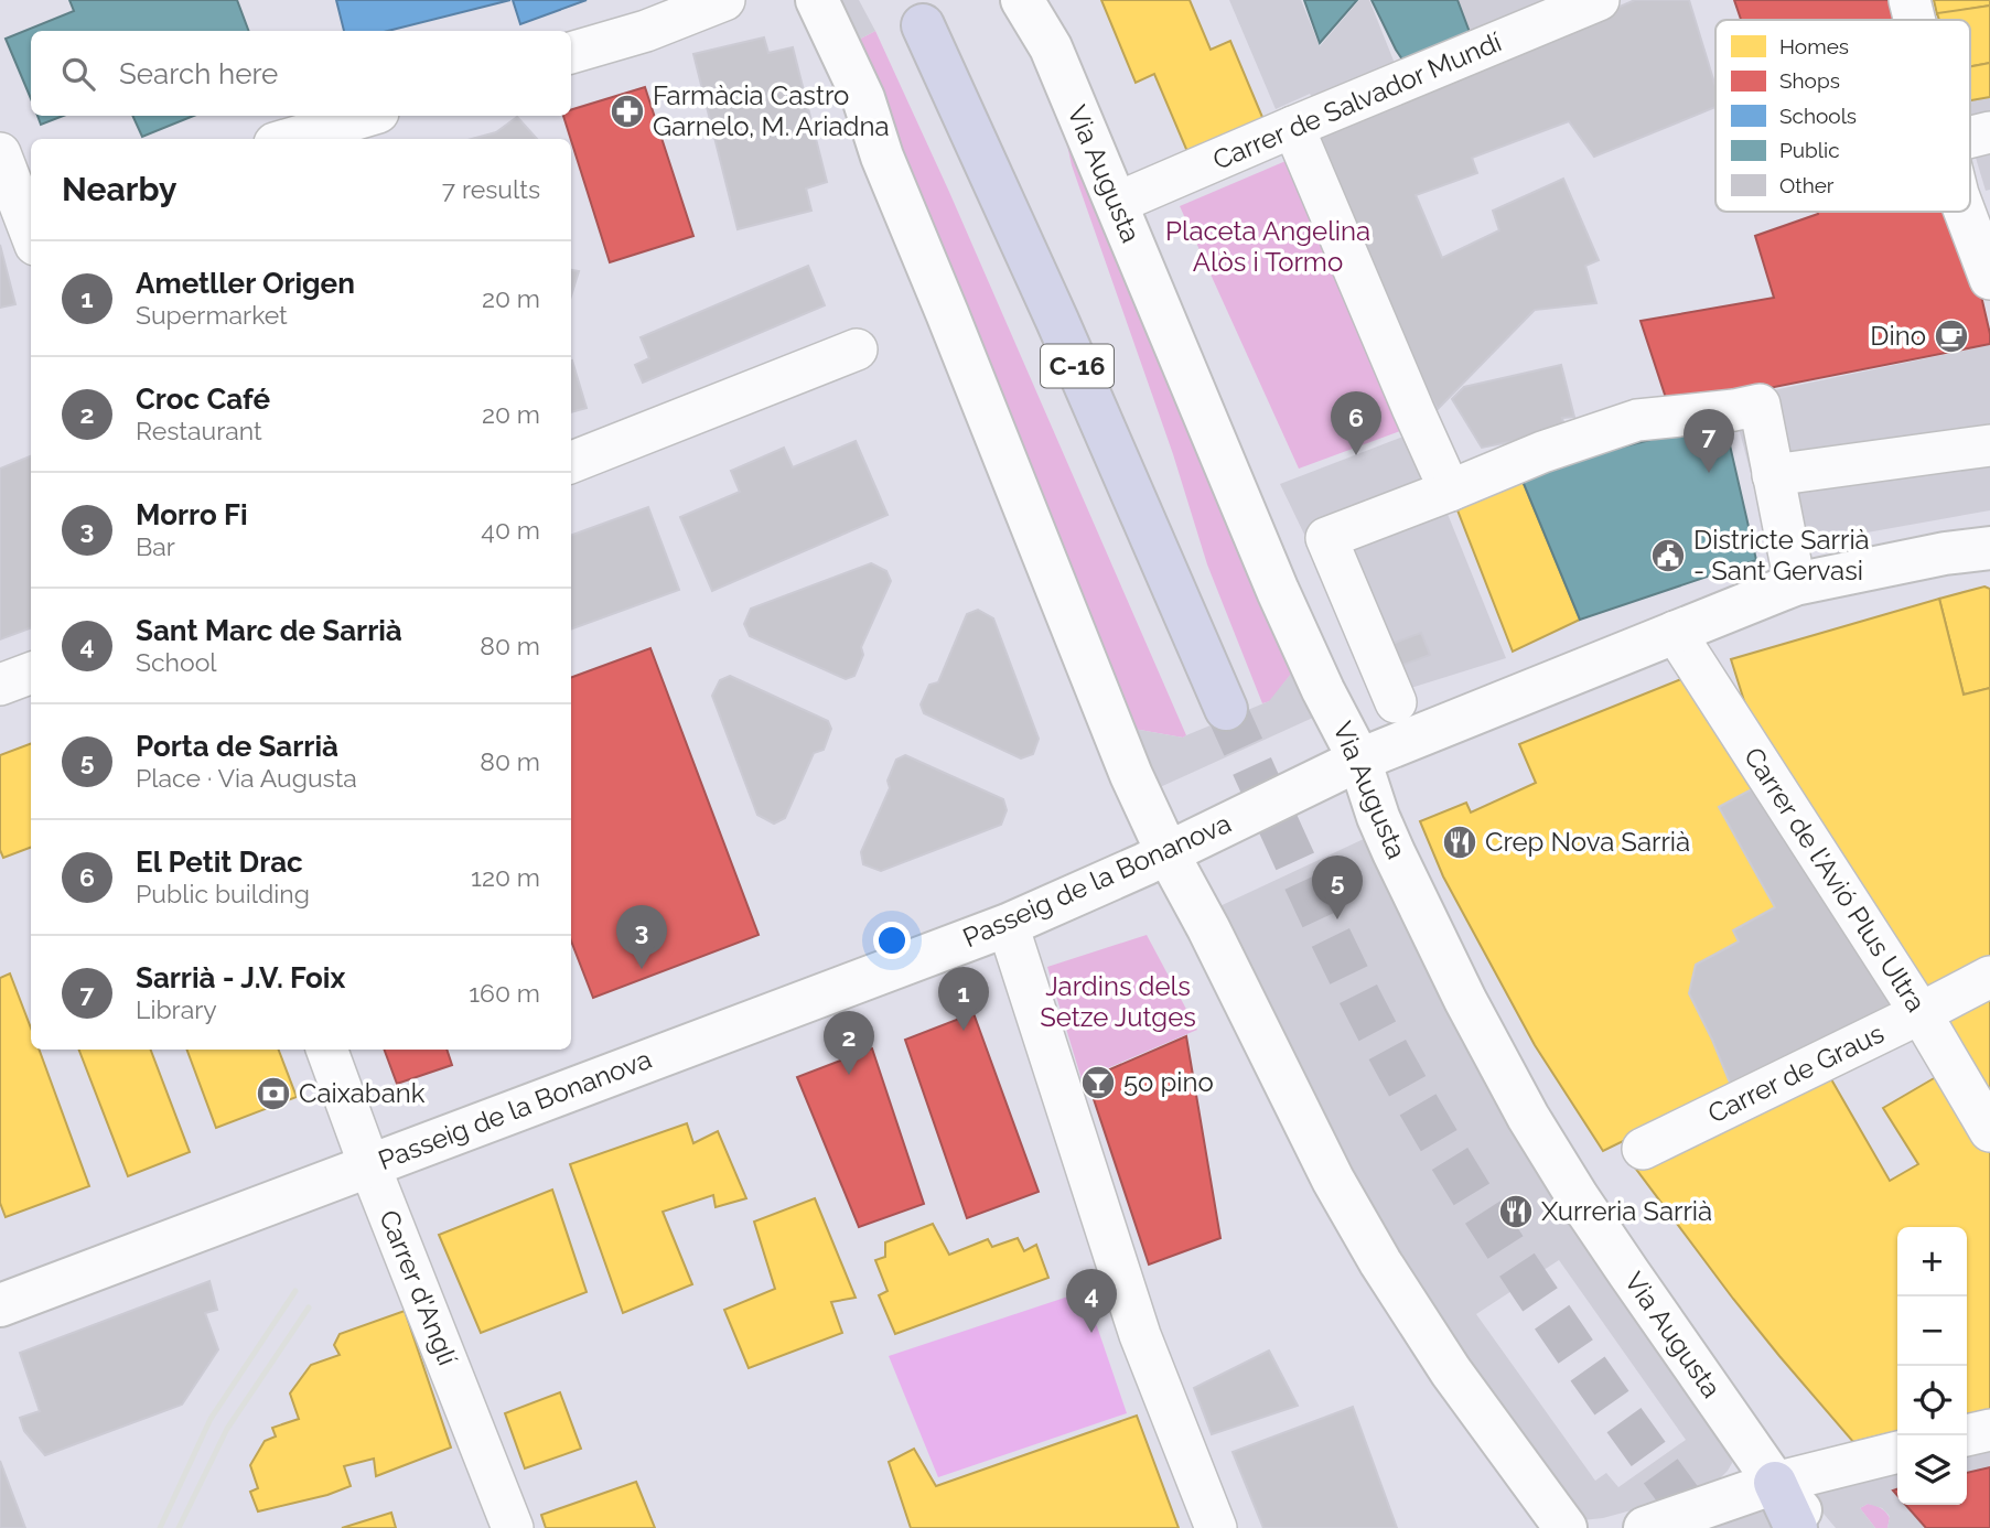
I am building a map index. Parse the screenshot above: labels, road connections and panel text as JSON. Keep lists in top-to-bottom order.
{
  "streets": {
    "highway": ["C-16"],
    "street": [
      "Carrer de Salvador Mundí",
      "Via Augusta",
      "Carrer de l'Avió Plus Ultra",
      "Passeig de la Bonanova",
      "Carrer de Graus",
      "Carrer d'Anglí"
    ]
  },
  "crossings": [
    ["Carrer de Salvador Mundí", "Via Augusta"],
    ["Via Augusta", "Passeig de la Bonanova"],
    ["Carrer de l'Avió Plus Ultra", "Passeig de la Bonanova"],
    ["Carrer de l'Avió Plus Ultra", "Carrer de Graus"],
    ["Passeig de la Bonanova", "Carrer d'Anglí"]
  ],
  "parks": ["Placeta Angelina Alòs i Tormo", "Jardins dels Setze Jutges"],
  "places": {
    "pharmacy": ["Farmàcia Castro Garnelo, M. Ariadna"],
    "cafe": ["Dino"],
    "public building": ["Districte Sarrià - Sant Gervasi"],
    "restaurant": ["Crep Nova Sarrià", "Xurreria Sarrià"],
    "bar": ["5o pino"],
    "bank": ["Caixabank"]
  },
  "legend": [
    "Homes",
    "Shops",
    "Schools",
    "Public",
    "Other"
  ],
  "page": {
    "search": "Search here",
    "heading": ["Nearby", "7 results"],
    "list": [
      {
        "mark": "1",
        "name": "Ametller Origen",
        "note": "Supermarket",
        "value": "20 m"
      },
      {
        "mark": "2",
        "name": "Croc Café",
        "note": "Restaurant",
        "value": "20 m"
      },
      {
        "mark": "3",
        "name": "Morro Fi",
        "note": "Bar",
        "value": "40 m"
      },
      {
        "mark": "4",
        "name": "Sant Marc de Sarrià",
        "note": "School",
        "value": "80 m"
      },
      {
        "mark": "5",
        "name": "Porta de Sarrià",
        "note": "Place · Via Augusta",
        "value": "80 m"
      },
      {
        "mark": "6",
        "name": "El Petit Drac",
        "note": "Public building",
        "value": "120 m"
      },
      {
        "mark": "7",
        "name": "Sarrià - J.V. Foix",
        "note": "Library",
        "value": "160 m"
      }
    ],
    "pins": [
      "6",
      "7",
      "5",
      "3",
      "1",
      "2",
      "4"
    ],
    "map_buttons": ["+", "−"]
  }
}
